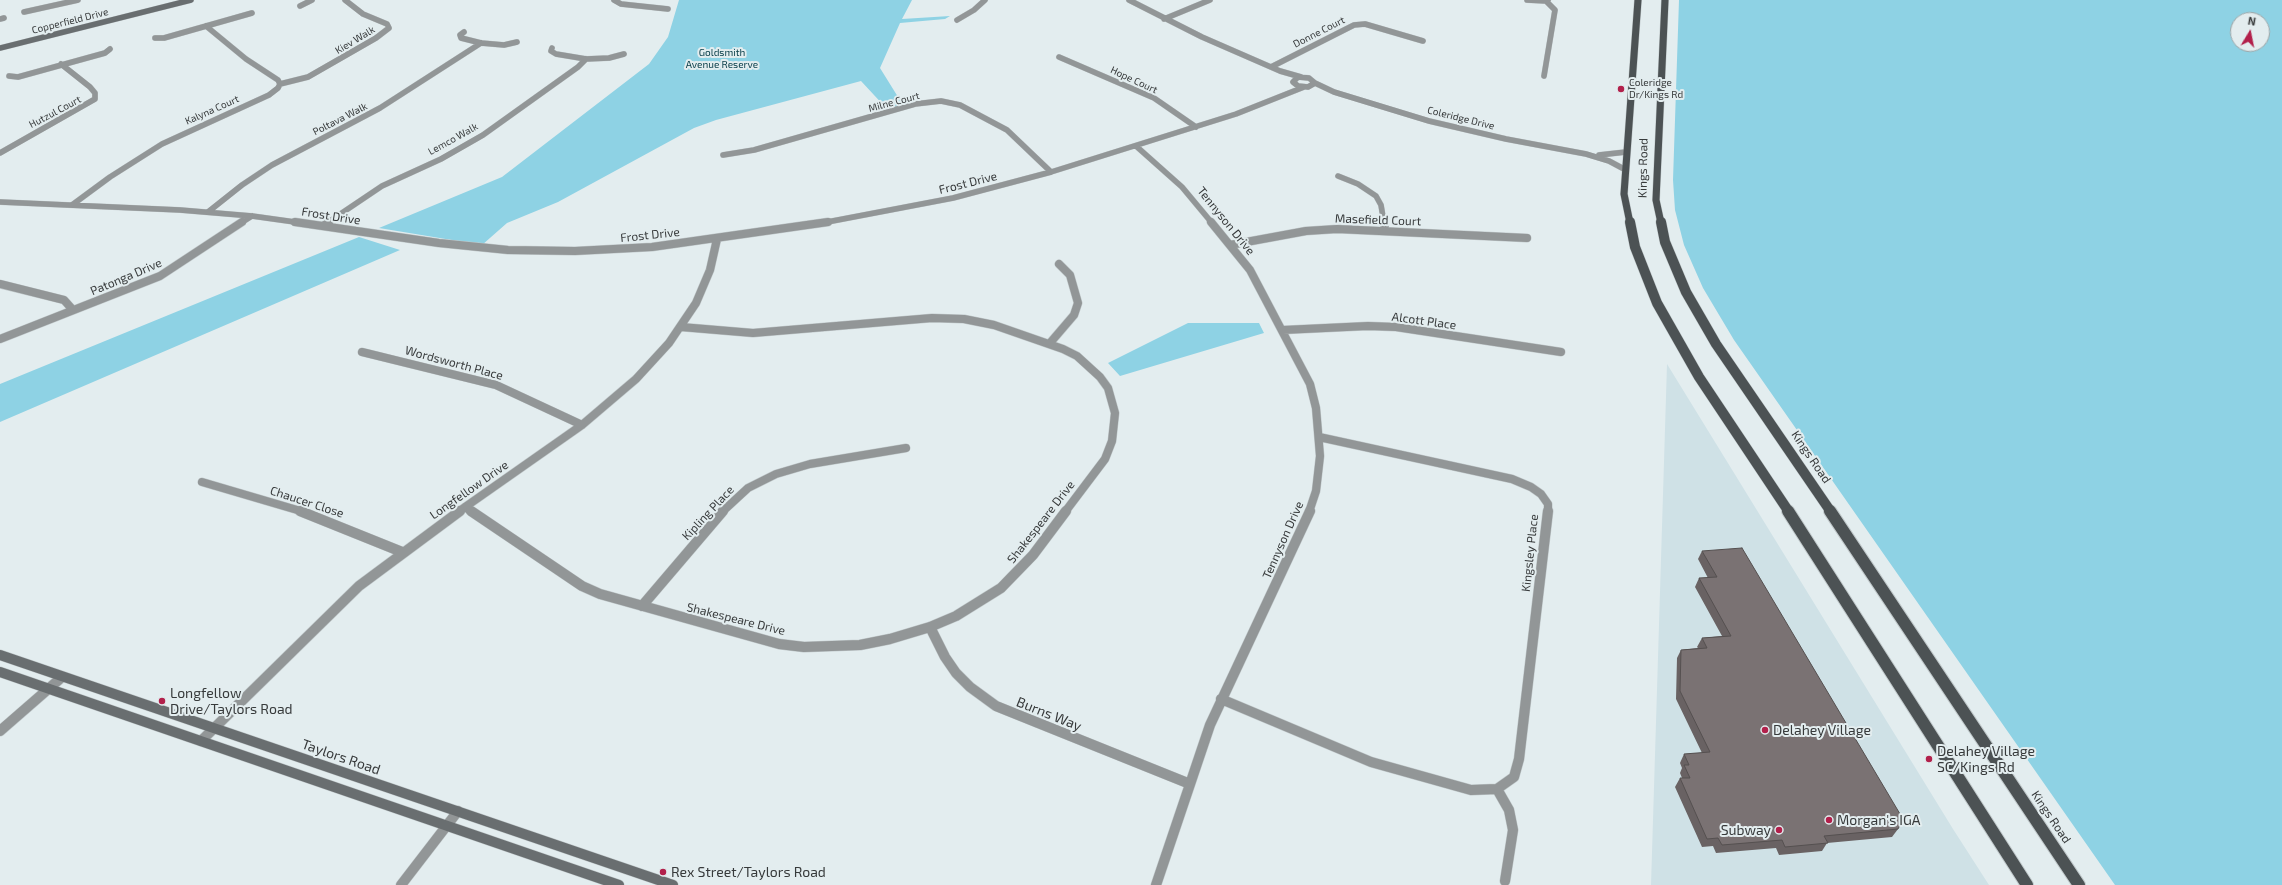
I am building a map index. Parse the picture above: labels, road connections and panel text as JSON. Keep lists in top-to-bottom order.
{
  "streets": {
    "main road": ["Copperfield Drive", "Kings Road", "Taylors Road"],
    "street": [
      "Donne Court",
      "Kiev Walk",
      "Hope Court",
      "Milne Court",
      "Kalyna Court",
      "Hutzul Court",
      "Coleridge Drive",
      "Poltava Walk",
      "Lemco Walk",
      "Frost Drive",
      "Masefield Court",
      "Tennyson Drive",
      "Patonga Drive",
      "Alcott Place",
      "Wordsworth Place",
      "Longfellow Drive",
      "Chaucer Close",
      "Kipling Place",
      "Shakespeare Drive",
      "Kingsley Place",
      "Burns Way"
    ]
  },
  "crossings": [
    ["Kiev Walk", "Kalyna Court"],
    ["Hope Court", "Frost Drive"],
    ["Milne Court", "Frost Drive"],
    ["Kalyna Court", "Frost Drive"],
    ["Coleridge Drive", "Kings Road"],
    ["Coleridge Drive", "Frost Drive"],
    ["Poltava Walk", "Frost Drive"],
    ["Lemco Walk", "Frost Drive"],
    ["Frost Drive", "Tennyson Drive"],
    ["Frost Drive", "Patonga Drive"],
    ["Frost Drive", "Longfellow Drive"],
    ["Masefield Court", "Tennyson Drive"],
    ["Tennyson Drive", "Alcott Place"],
    ["Tennyson Drive", "Kingsley Place"],
    ["Tennyson Drive", "Burns Way"],
    ["Wordsworth Place", "Longfellow Drive"],
    ["Longfellow Drive", "Chaucer Close"],
    ["Longfellow Drive", "Shakespeare Drive"],
    ["Longfellow Drive", "Taylors Road"],
    ["Kipling Place", "Shakespeare Drive"],
    ["Shakespeare Drive", "Burns Way"]
  ],
  "parks": ["Goldsmith Avenue Reserve"],
  "places": [
    "Coleridge Dr/Kings Rd",
    "Longfellow Drive/Taylors Road",
    "Delahey Village",
    "Delahey Village SC/Kings Rd",
    "Morgan's IGA",
    "Subway",
    "Rex Street/Taylors Road"
  ],
  "north": "top"
}
